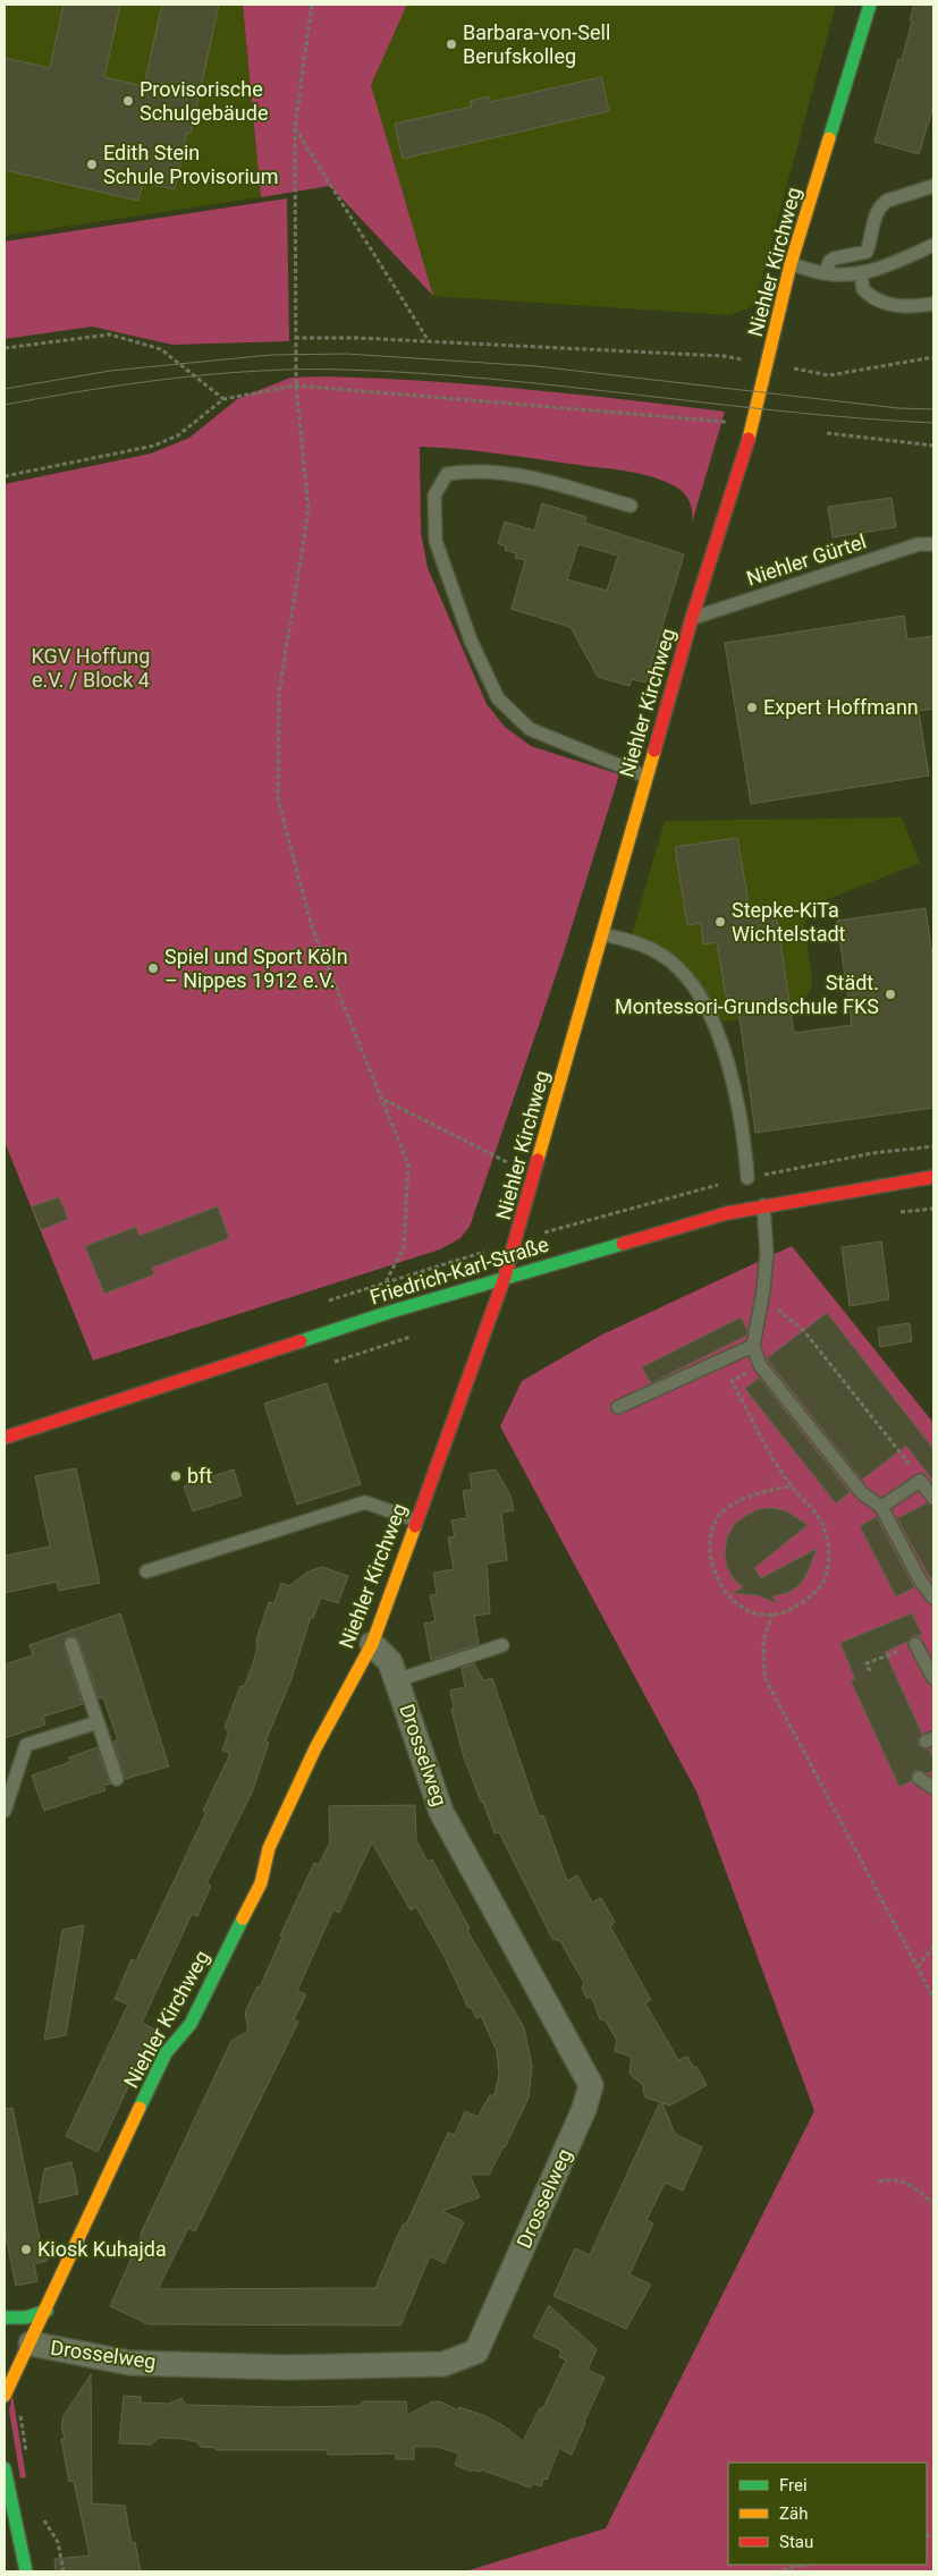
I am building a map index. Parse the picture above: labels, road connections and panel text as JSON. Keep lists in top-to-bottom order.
{
  "streets": {
    "street": ["Niehler Kirchweg", "Friedrich-Karl-Straße", "Drosselweg"],
    "lane": ["Niehler Gürtel"]
  },
  "crossings": [
    ["Niehler Kirchweg", "Niehler Gürtel"],
    ["Niehler Kirchweg", "Friedrich-Karl-Straße"],
    ["Niehler Kirchweg", "Drosselweg"]
  ],
  "parks": ["KGV Hoffung e.V. / Block 4"],
  "places": [
    "Barbara-von-Sell Berufskolleg",
    "Provisorische Schulgebäude",
    "Edith Stein Schule Provisorium",
    "Expert Hoffmann",
    "Stepke-KiTa Wichtelstadt",
    "Spiel und Sport Köln – Nippes 1912 e.V.",
    "Städt. Montessori-Grundschule FKS",
    "bft",
    "Kiosk Kuhajda"
  ],
  "legend": ["Frei", "Zäh", "Stau"]
}
